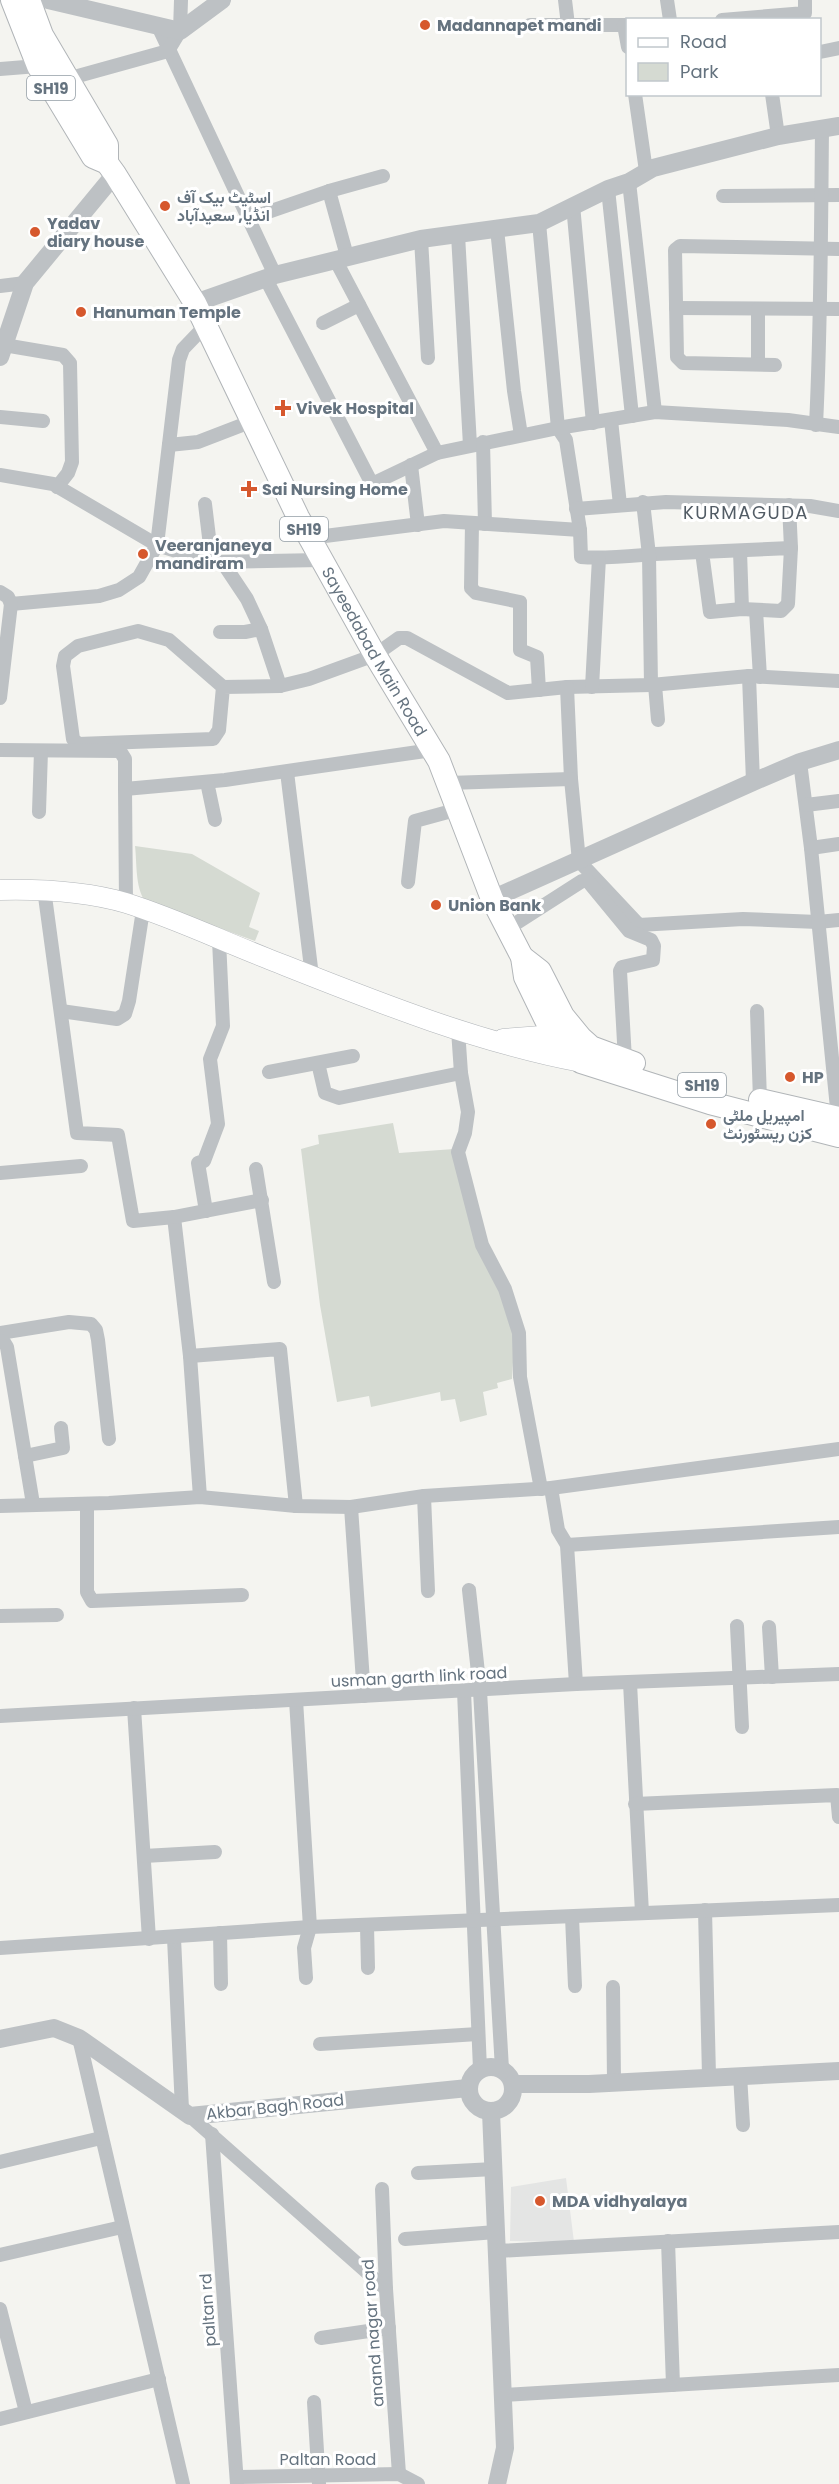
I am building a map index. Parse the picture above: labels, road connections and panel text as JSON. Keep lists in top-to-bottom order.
{
  "streets": {
    "main road": ["SH19", "Sayeedabad Main Road"],
    "street": [
      "usman garth link road",
      "Akbar Bagh Road",
      "paltan rd",
      "anand nagar road",
      "Paltan Road"
    ]
  },
  "crossings": [
    ["SH19", "Sayeedabad Main Road"],
    ["paltan rd", "Paltan Road"],
    ["anand nagar road", "Paltan Road"]
  ],
  "districts": ["KURMAGUDA"],
  "places": {
    "other": [
      "Madannapet mandi",
      "اسٹیٹ بیک آف انڈیا, سعیدآباد",
      "Yadav diary house",
      "Hanuman Temple",
      "Veeranjaneya mandiram",
      "Union Bank",
      "HP",
      "امپیریل ملٹی کزن ریسٹورنٹ",
      "MDA vidhyalaya"
    ],
    "health": ["Vivek Hospital", "Sai Nursing Home"]
  },
  "legend": ["Road", "Park"]
}
